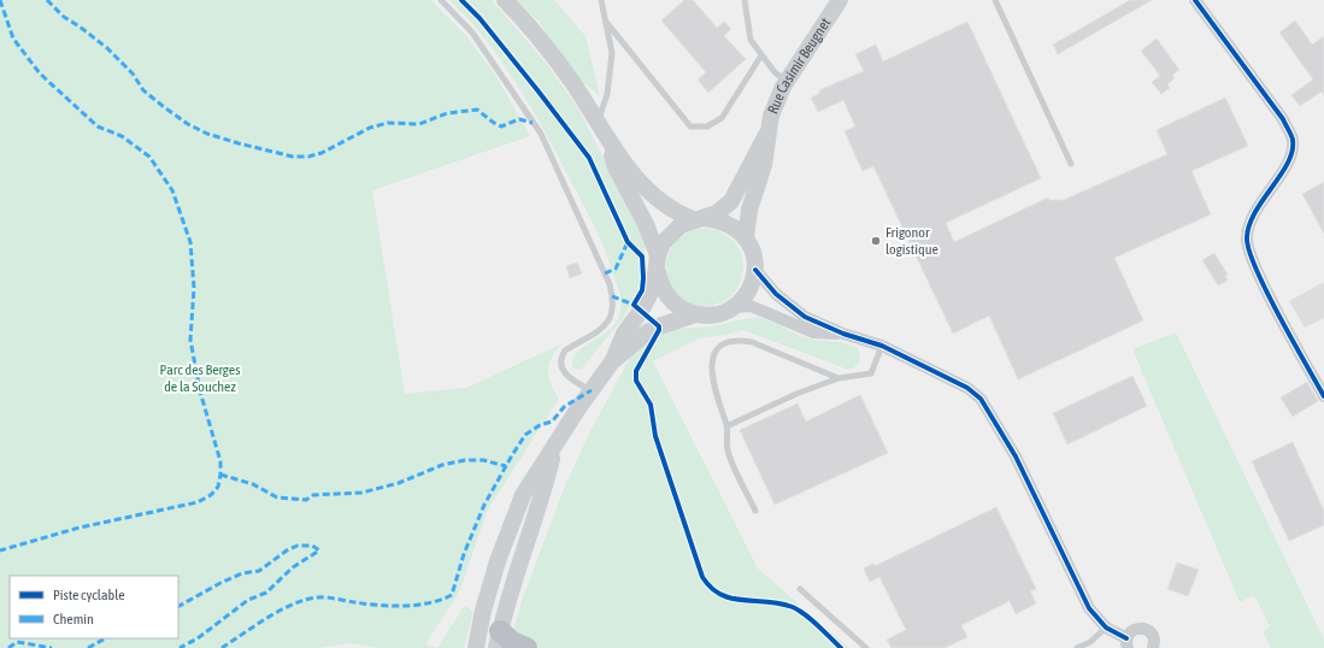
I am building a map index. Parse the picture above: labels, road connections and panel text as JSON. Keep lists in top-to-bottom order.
{
  "streets": {
    "main road": ["Rue Casimir Beugnet"]
  },
  "parks": ["Parc des Berges de la Souchez"],
  "places": ["Frigonor logistique"],
  "legend": ["Piste cyclable", "Chemin"]
}
